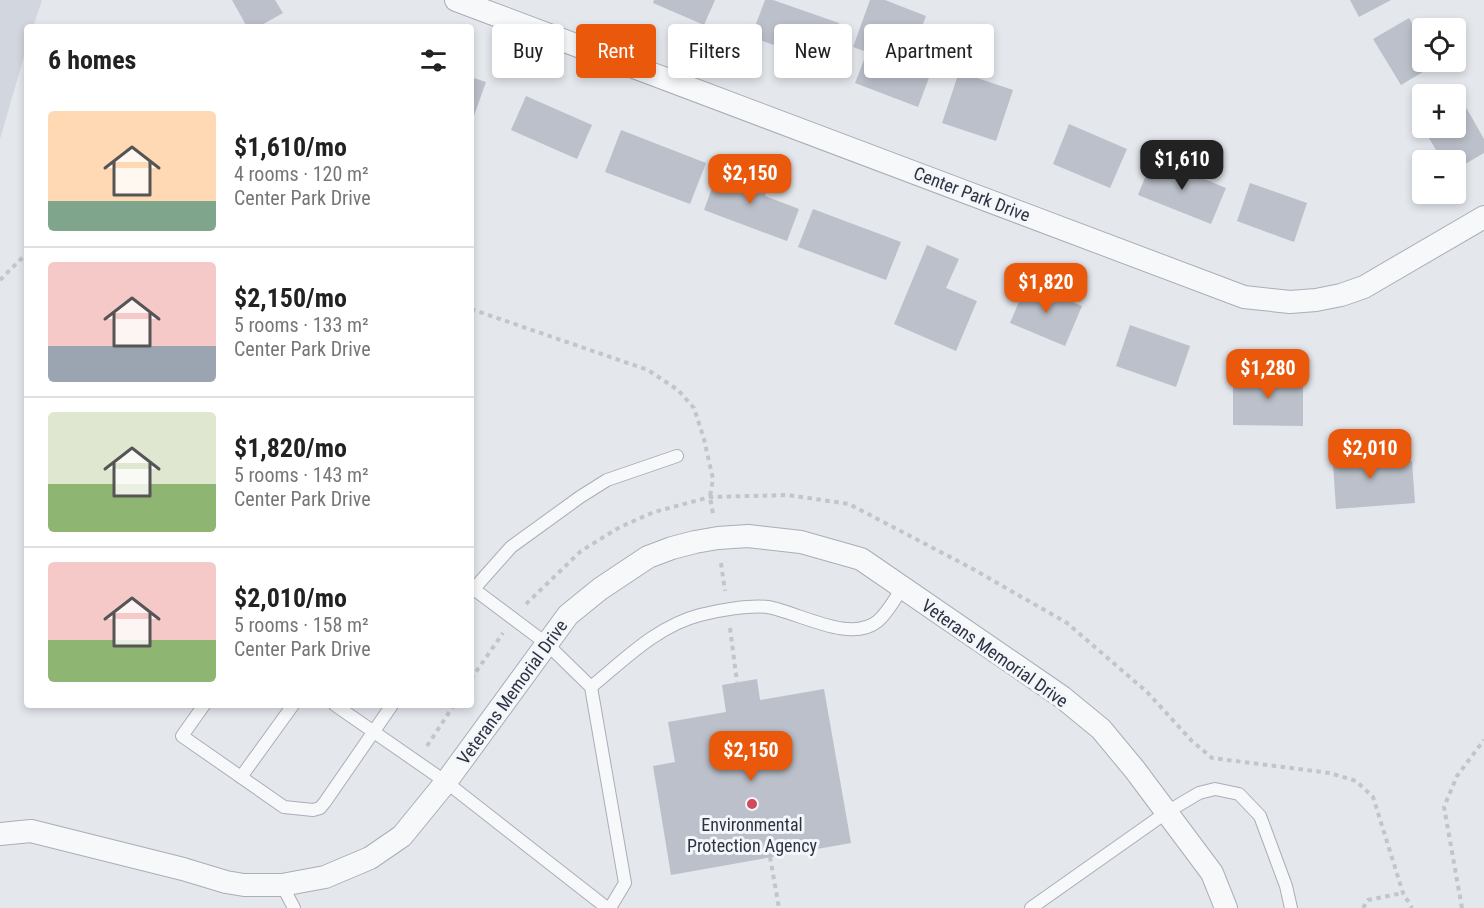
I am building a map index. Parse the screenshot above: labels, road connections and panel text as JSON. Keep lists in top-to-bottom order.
{
  "streets": {
    "street": ["Center Park Drive", "Veterans Memorial Drive"]
  },
  "places": ["Environmental Protection Agency"],
  "page": {
    "map_buttons": ["+", "−"],
    "chip": [
      "Buy",
      "Rent",
      "Filters",
      "New",
      "Apartment"
    ],
    "heading": "6 homes",
    "list": [
      {
        "name": "$1,610/mo",
        "note": "4 rooms · 120 m² · Center Park Drive"
      },
      {
        "name": "$2,150/mo",
        "note": "5 rooms · 133 m² · Center Park Drive"
      },
      {
        "name": "$1,820/mo",
        "note": "5 rooms · 143 m² · Center Park Drive"
      },
      {
        "name": "$2,010/mo",
        "note": "5 rooms · 158 m² · Center Park Drive"
      }
    ],
    "price": [
      "$1,610",
      "$2,150",
      "$1,820",
      "$1,280",
      "$2,010",
      "$2,150"
    ]
  }
}
